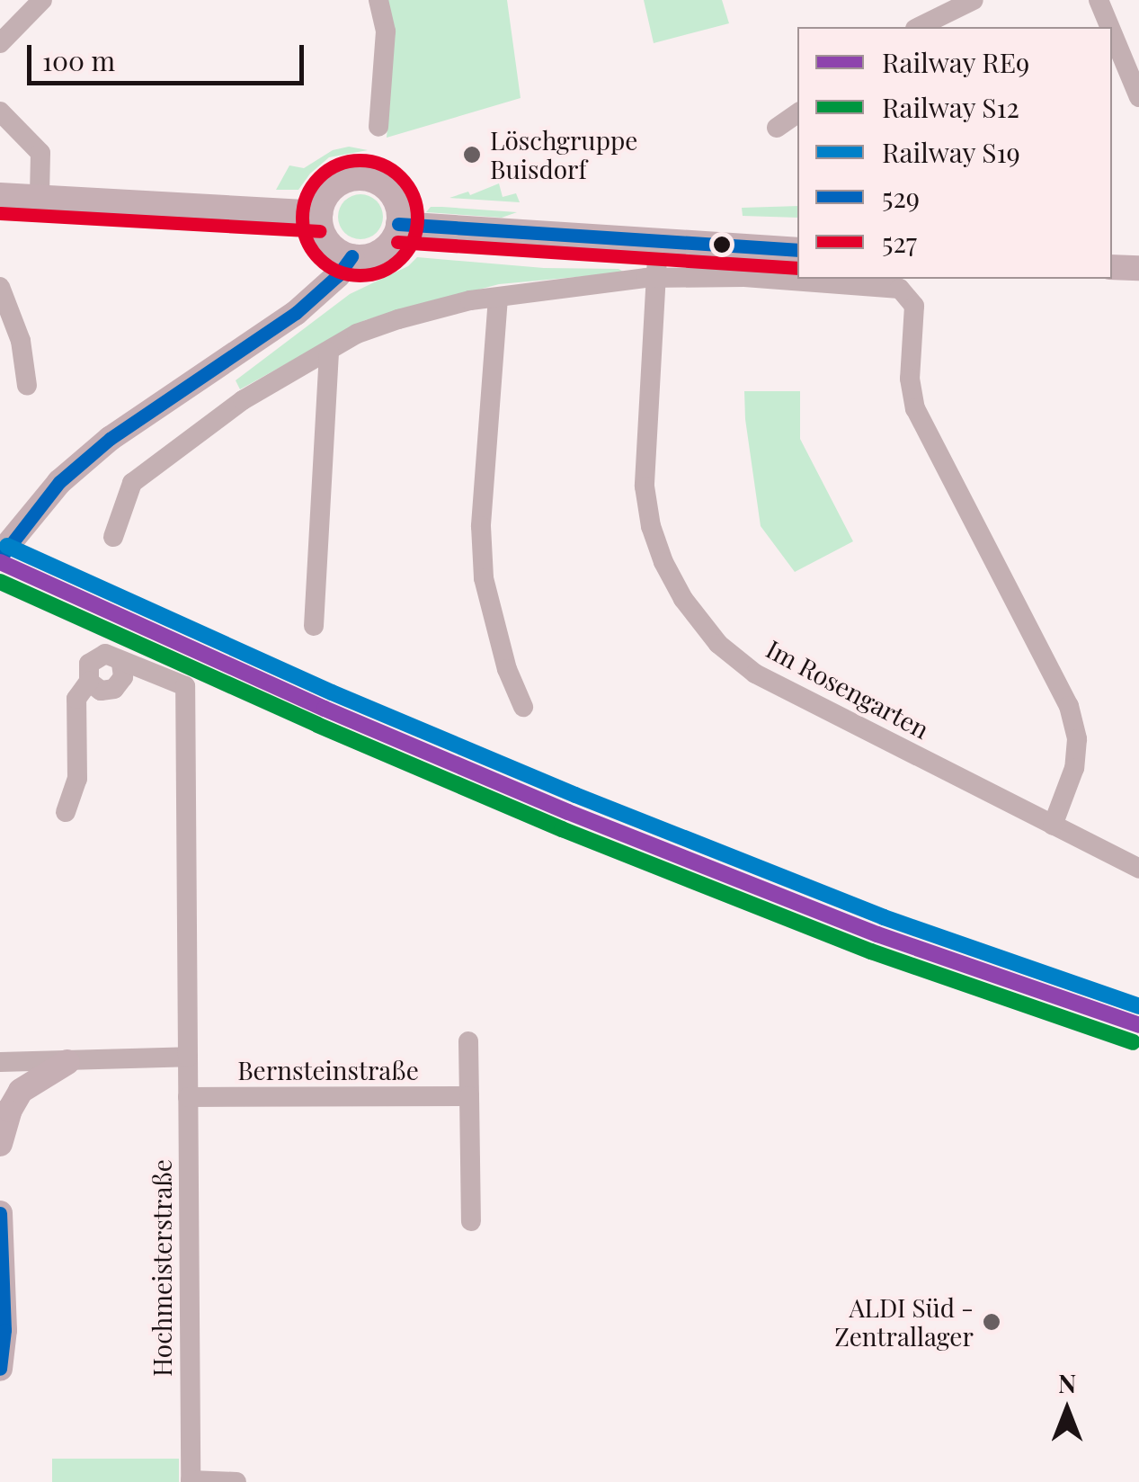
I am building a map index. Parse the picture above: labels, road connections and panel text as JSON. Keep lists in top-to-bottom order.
{
  "streets": {
    "street": ["Im Rosengarten", "Bernsteinstraße", "Hochmeisterstraße"]
  },
  "crossings": [
    ["Bernsteinstraße", "Hochmeisterstraße"]
  ],
  "places": ["Löschgruppe Buisdorf", "ALDI Süd - Zentrallager"],
  "lines": [
    "transit line 527",
    "transit line 529",
    "rail line S19",
    "rail line RE9",
    "rail line S12"
  ],
  "legend": [
    "Railway RE9",
    "Railway S12",
    "Railway S19",
    "529",
    "527"
  ],
  "scale_bar": "100 m",
  "north": "top"
}
